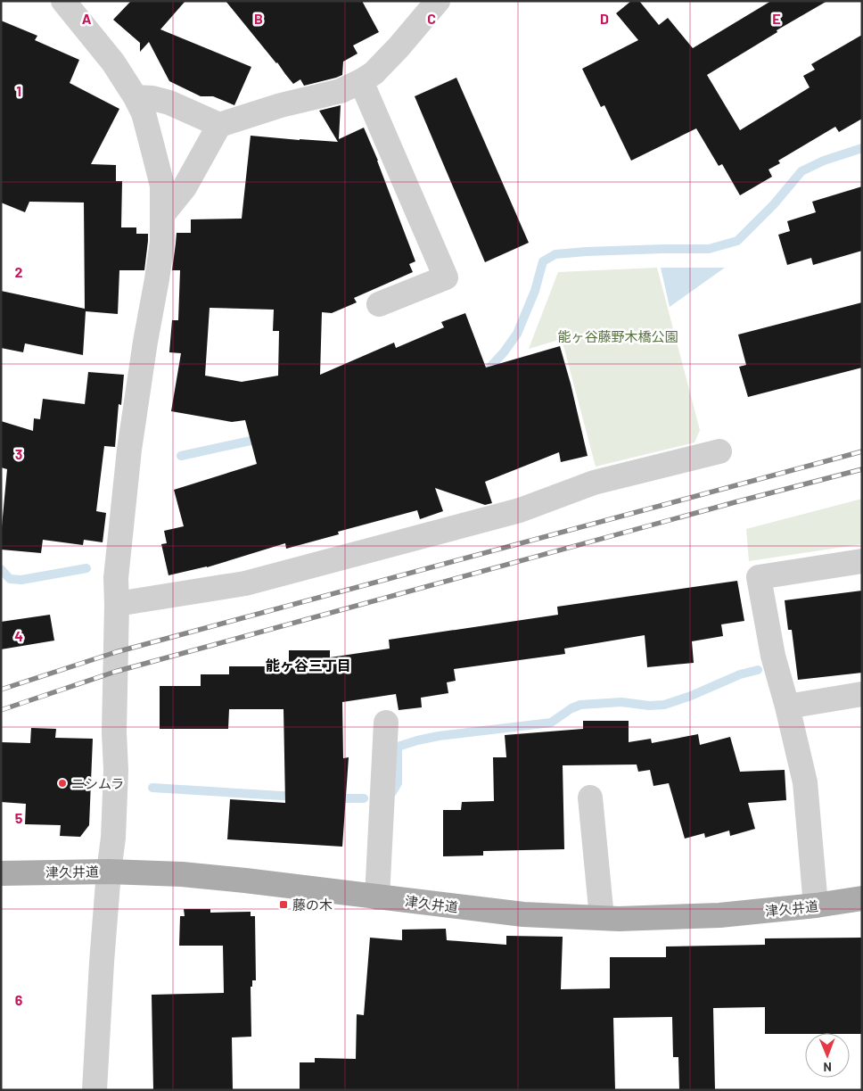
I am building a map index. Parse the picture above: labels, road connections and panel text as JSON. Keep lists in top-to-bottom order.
{
  "streets": {
    "main road": ["津久井道"]
  },
  "districts": ["能ヶ谷三丁目"],
  "parks": ["能ヶ谷藤野木橋公園"],
  "places": {
    "other": ["ニシムラ"],
    "transit": ["藤の木"]
  },
  "north": "bottom",
  "grid": {
    "columns": [
      "A",
      "B",
      "C",
      "D",
      "E"
    ],
    "rows": [
      "1",
      "2",
      "3",
      "4",
      "5",
      "6"
    ]
  }
}
